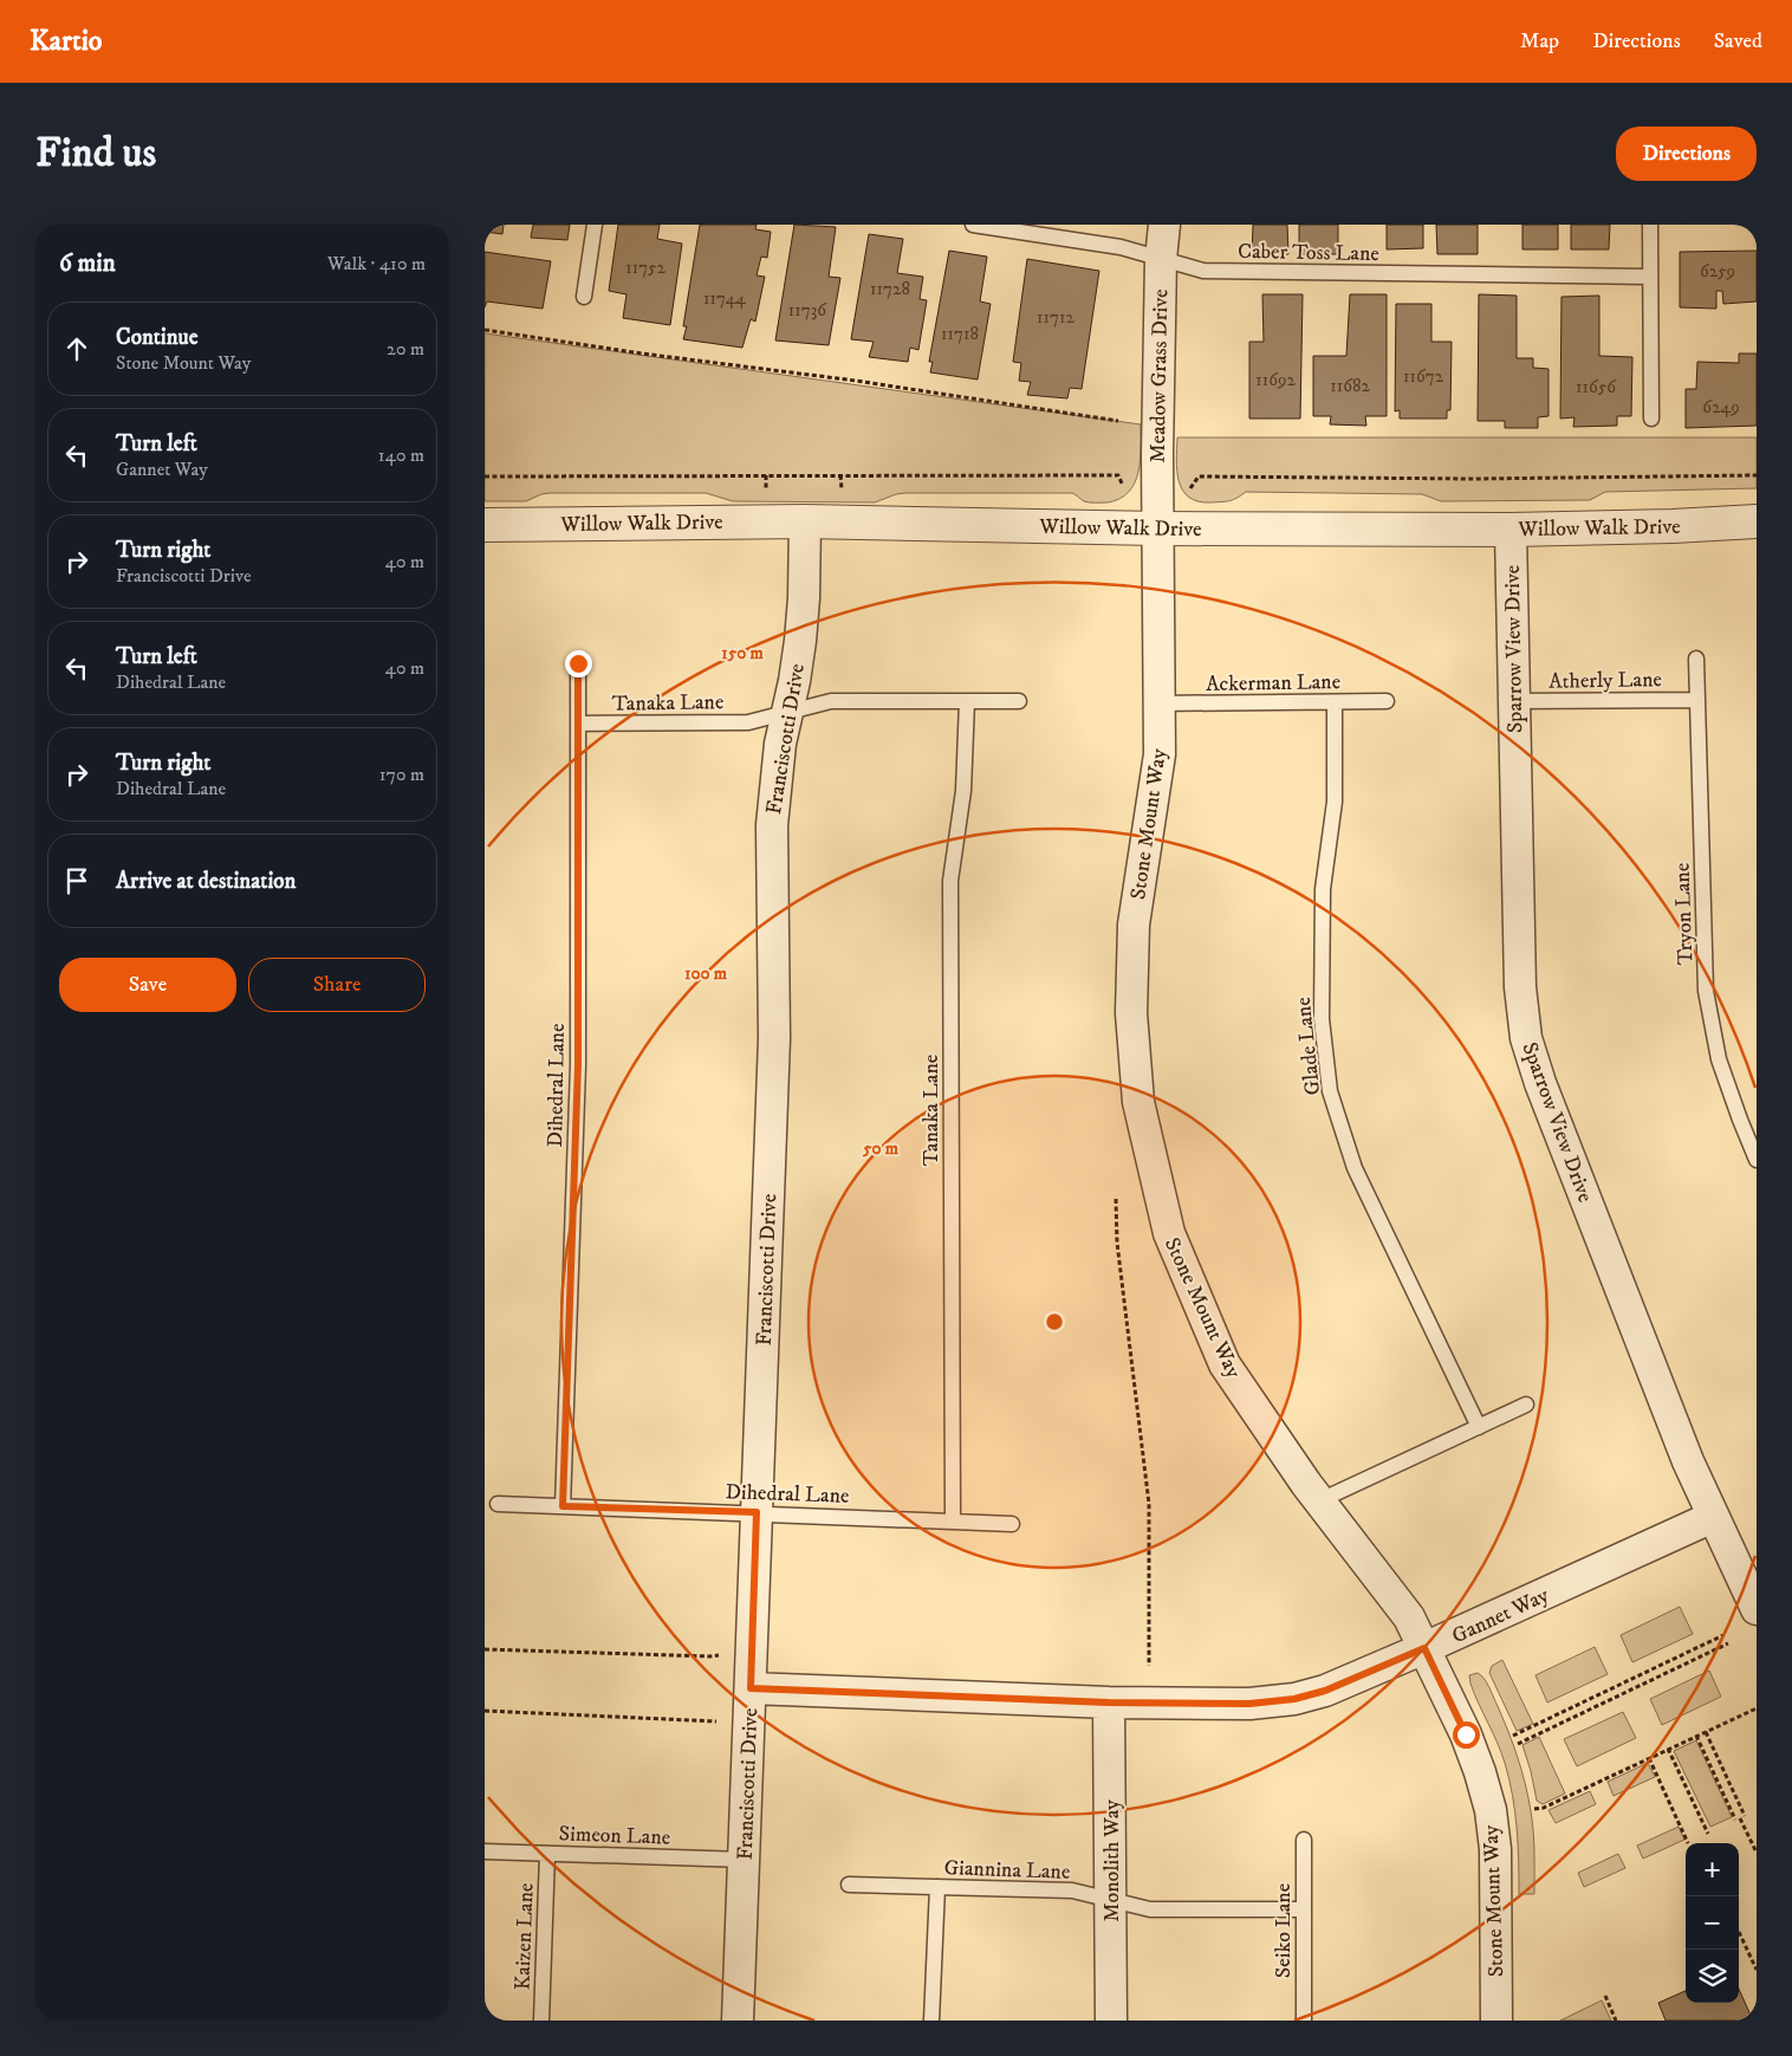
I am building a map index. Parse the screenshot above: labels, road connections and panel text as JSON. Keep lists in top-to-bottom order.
{
  "streets": {
    "street": [
      "Meadow Grass Drive",
      "Willow Walk Drive",
      "Sparrow View Drive",
      "Franciscotti Drive",
      "Stone Mount Way",
      "Gannet Way",
      "Monolith Way"
    ],
    "lane": [
      "Caber Toss Lane",
      "Atherly Lane",
      "Ackerman Lane",
      "Tanaka Lane",
      "Tryon Lane",
      "Glade Lane",
      "Dihedral Lane",
      "Simeon Lane",
      "Giannina Lane",
      "Seiko Lane",
      "Kaizen Lane"
    ]
  },
  "crossings": [
    ["Caber Toss Lane", "Meadow Grass Drive"],
    ["Meadow Grass Drive", "Willow Walk Drive"],
    ["Meadow Grass Drive", "Stone Mount Way"],
    ["Willow Walk Drive", "Sparrow View Drive"],
    ["Willow Walk Drive", "Franciscotti Drive"],
    ["Willow Walk Drive", "Stone Mount Way"],
    ["Sparrow View Drive", "Atherly Lane"],
    ["Sparrow View Drive", "Gannet Way"],
    ["Atherly Lane", "Tryon Lane"],
    ["Ackerman Lane", "Stone Mount Way"],
    ["Ackerman Lane", "Glade Lane"],
    ["Tanaka Lane", "Franciscotti Drive"],
    ["Tanaka Lane", "Dihedral Lane"],
    ["Franciscotti Drive", "Dihedral Lane"],
    ["Franciscotti Drive", "Gannet Way"],
    ["Franciscotti Drive", "Simeon Lane"],
    ["Stone Mount Way", "Gannet Way"],
    ["Gannet Way", "Monolith Way"],
    ["Simeon Lane", "Kaizen Lane"],
    ["Monolith Way", "Giannina Lane"],
    ["Giannina Lane", "Seiko Lane"]
  ],
  "house_numbers": [
    "11752",
    "6259",
    "11728",
    "11744",
    "11736",
    "11712",
    "11718",
    "11672",
    "11692",
    "11682",
    "11656",
    "6249"
  ],
  "page": {
    "header": "Kartio",
    "nav": ["Map", "Directions", "Saved"],
    "buttons": [
      "Directions",
      ["Save", "Share"]
    ],
    "title": "Find us",
    "heading": ["6 min", "Walk · 410 m"],
    "list": [
      ["Continue", "Stone Mount Way", "20 m"],
      ["Turn left", "Gannet Way", "140 m"],
      ["Turn right", "Franciscotti Drive", "40 m"],
      ["Turn left", "Dihedral Lane", "40 m"],
      ["Turn right", "Dihedral Lane", "170 m"],
      "Arrive at destination"
    ],
    "map_buttons": ["+", "−"]
  },
  "rings": ["150 m", "100 m", "50 m"]
}
